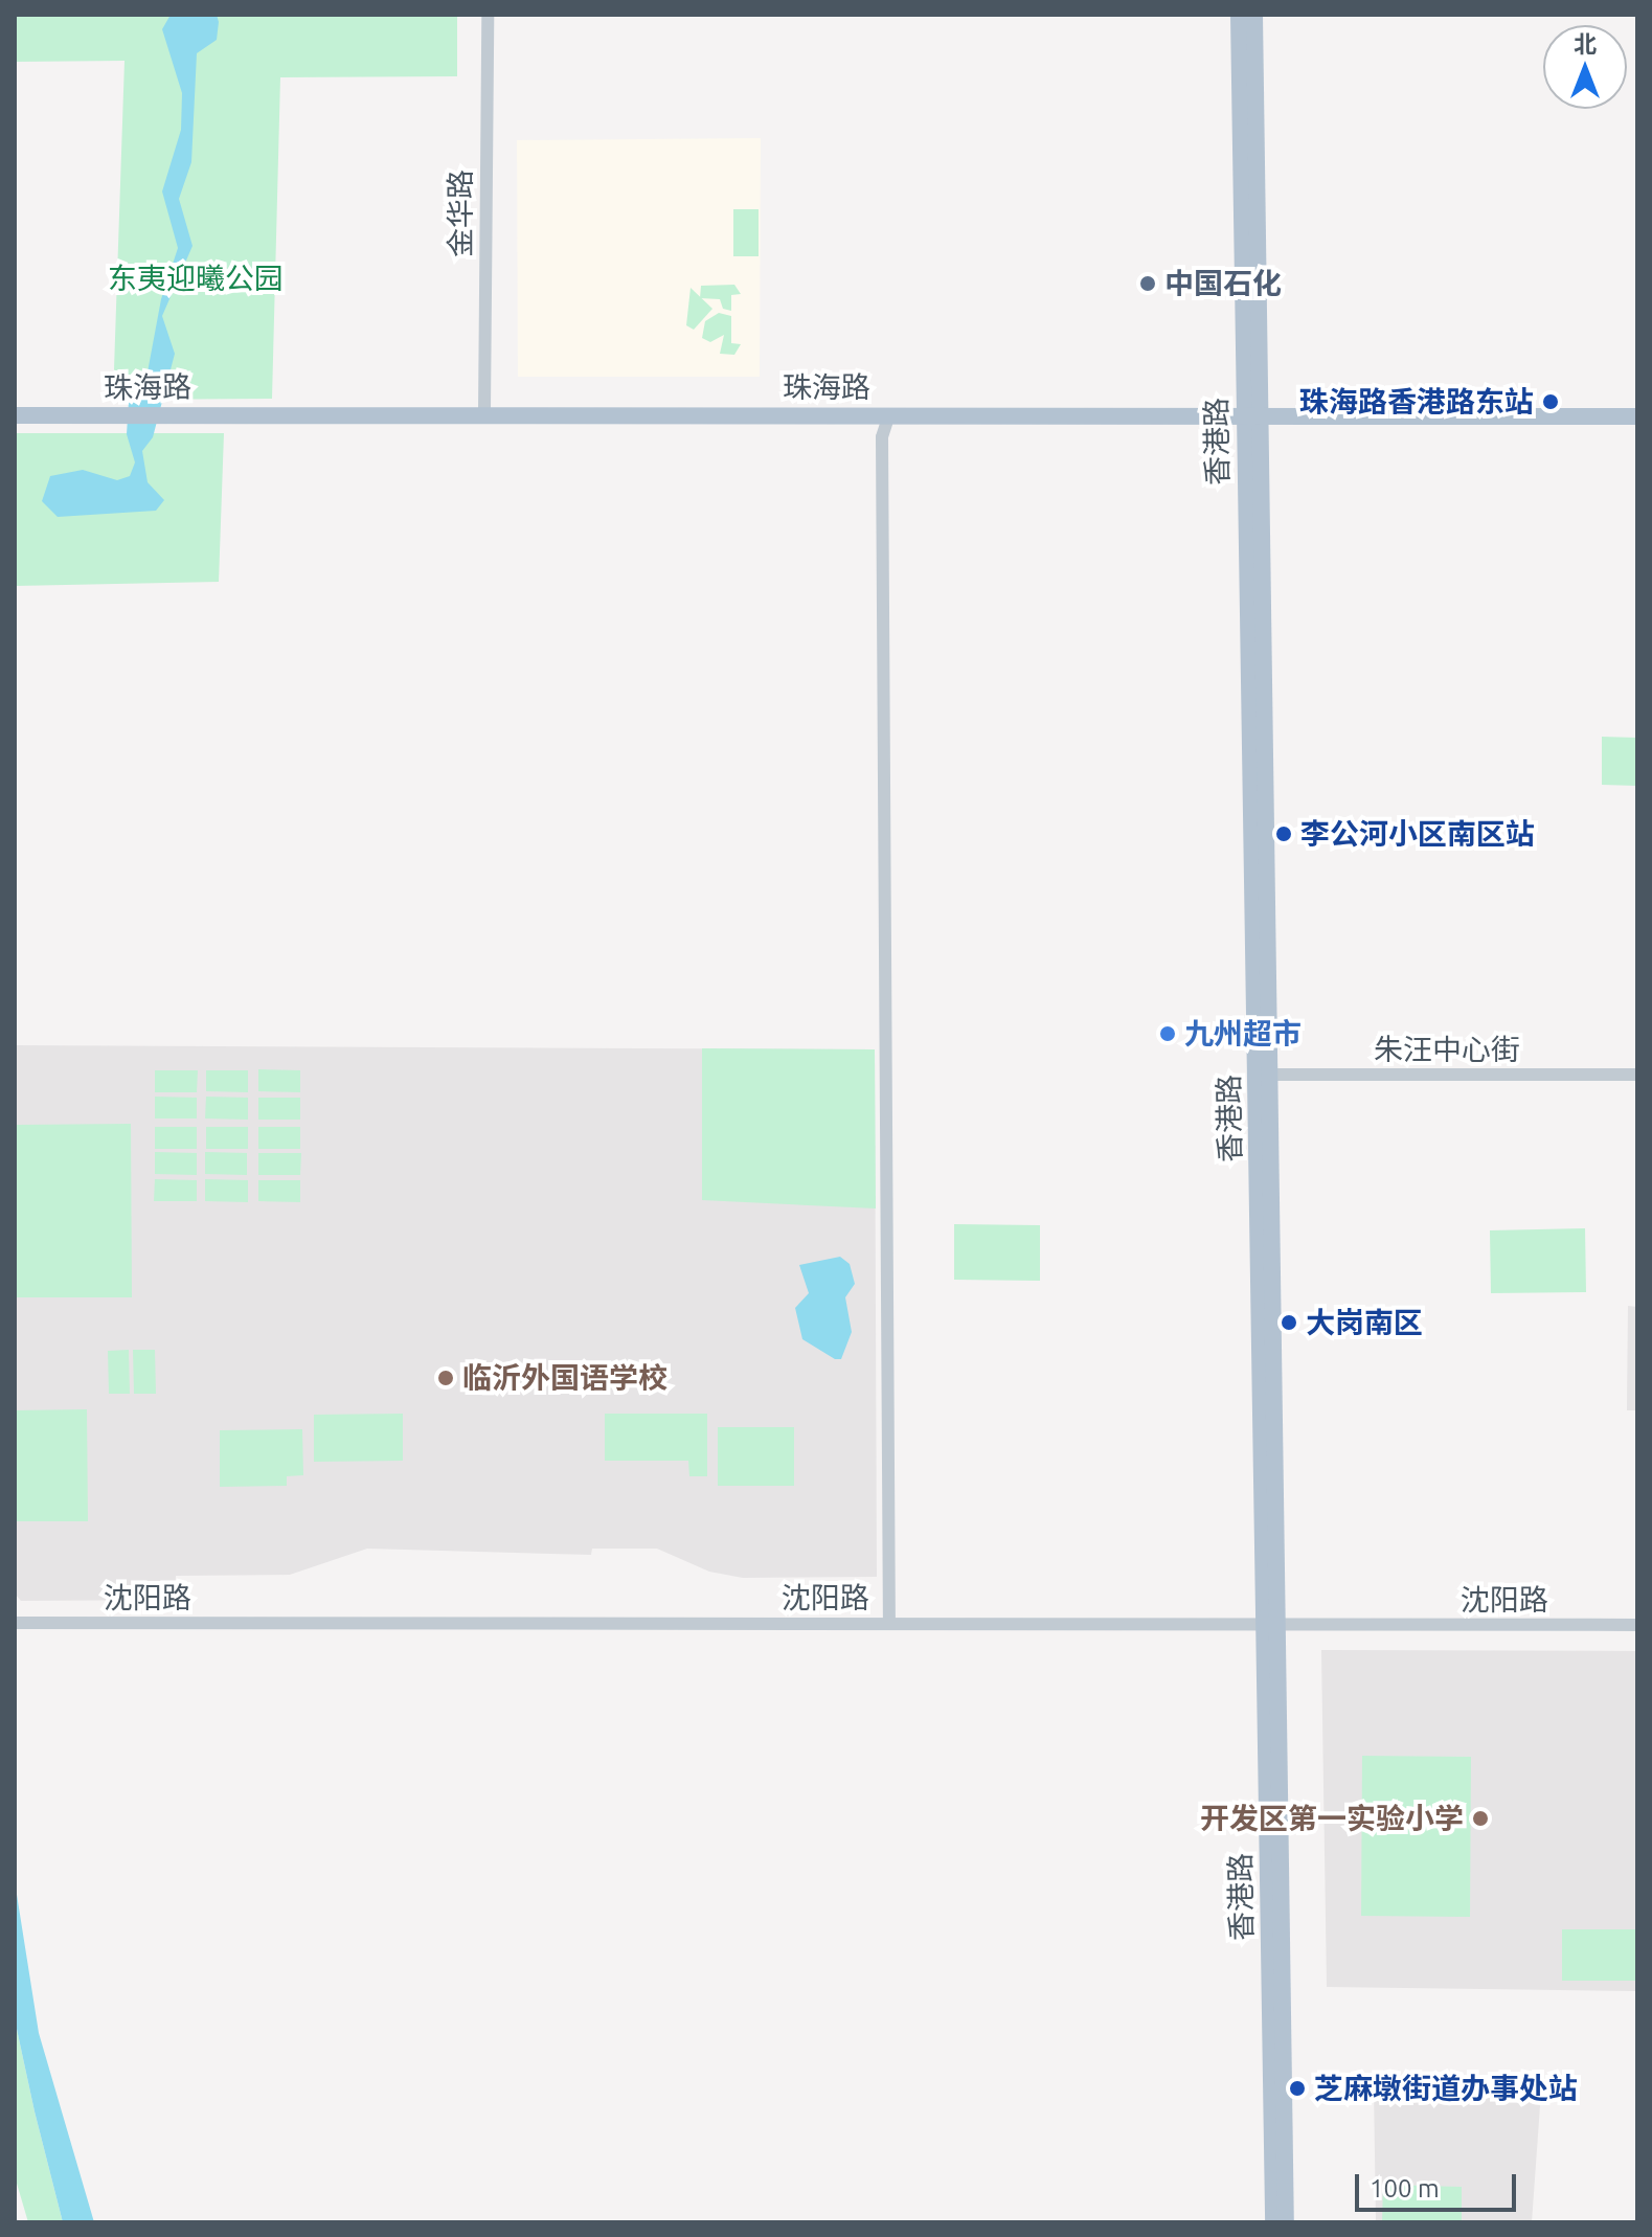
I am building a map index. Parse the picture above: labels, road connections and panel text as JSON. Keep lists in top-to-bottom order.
{
  "streets": {
    "main road": ["珠海路", "香港路"],
    "street": ["金华路", "朱汪中心街", "沈阳路"]
  },
  "crossings": [
    ["金华路", "珠海路"],
    ["珠海路", "香港路"],
    ["香港路", "朱汪中心街"],
    ["香港路", "沈阳路"]
  ],
  "parks": ["东夷迎曦公园"],
  "places": [
    "中国石化",
    "珠海路香港路东站",
    "李公河小区南区站",
    "九州超市",
    "大岗南区",
    "临沂外国语学校",
    "开发区第一实验小学",
    "芝麻墩街道办事处站"
  ],
  "scale_bar": "100 m",
  "north": "top"
}
